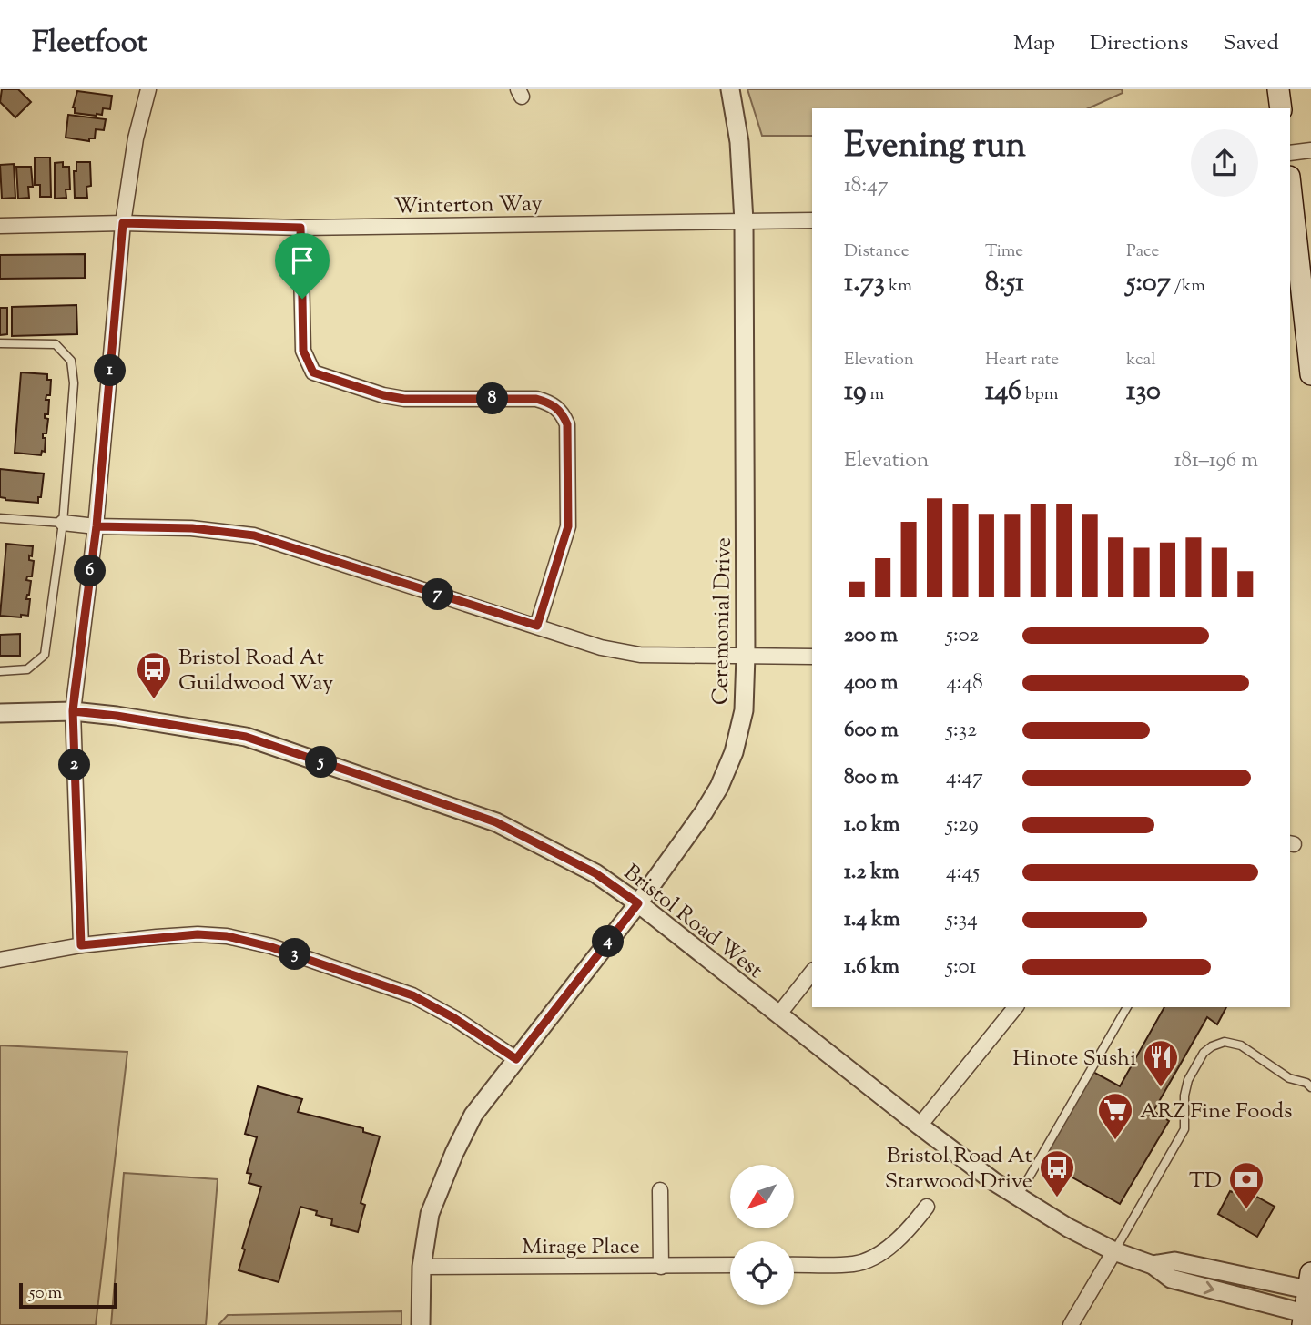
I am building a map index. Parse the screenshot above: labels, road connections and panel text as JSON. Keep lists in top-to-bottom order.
{
  "streets": {
    "street": [
      "Winterton Way",
      "Ceremonial Drive",
      "Bristol Road West",
      "Mirage Place"
    ]
  },
  "crossings": [
    ["Winterton Way", "Ceremonial Drive"],
    ["Ceremonial Drive", "Bristol Road West"],
    ["Ceremonial Drive", "Mirage Place"]
  ],
  "places": {
    "bus stop": ["Bristol Road At Guildwood Way", "Bristol Road At Starwood Drive"],
    "restaurant": ["Hinote Sushi"],
    "supermarket": ["ARZ Fine Foods"],
    "bank": ["TD"]
  },
  "scale_bar": "50 m",
  "north": "bottom left",
  "page": {
    "header": "Fleetfoot",
    "nav": ["Map", "Directions", "Saved"],
    "heading": ["Evening run", "18:47"],
    "stats": [
      ["Distance", "1.73 km"],
      ["Time", "8:51"],
      ["Pace", "5:07 /km"],
      ["Elevation", "19 m"],
      ["Heart rate", "146 bpm"],
      ["kcal", "130"]
    ],
    "pins": [
      "1",
      "8",
      "6",
      "7",
      "5",
      "2",
      "4",
      "3"
    ],
    "chart": ["Elevation", "181–196 m"],
    "list": [
      {
        "name": "200 m",
        "note": "5:02"
      },
      {
        "name": "400 m",
        "note": "4:48"
      },
      {
        "name": "600 m",
        "note": "5:32"
      },
      {
        "name": "800 m",
        "note": "4:47"
      },
      {
        "name": "1.0 km",
        "note": "5:29"
      },
      {
        "name": "1.2 km",
        "note": "4:45"
      },
      {
        "name": "1.4 km",
        "note": "5:34"
      },
      {
        "name": "1.6 km",
        "note": "5:01"
      }
    ],
    "scale": "50 m"
  }
}
